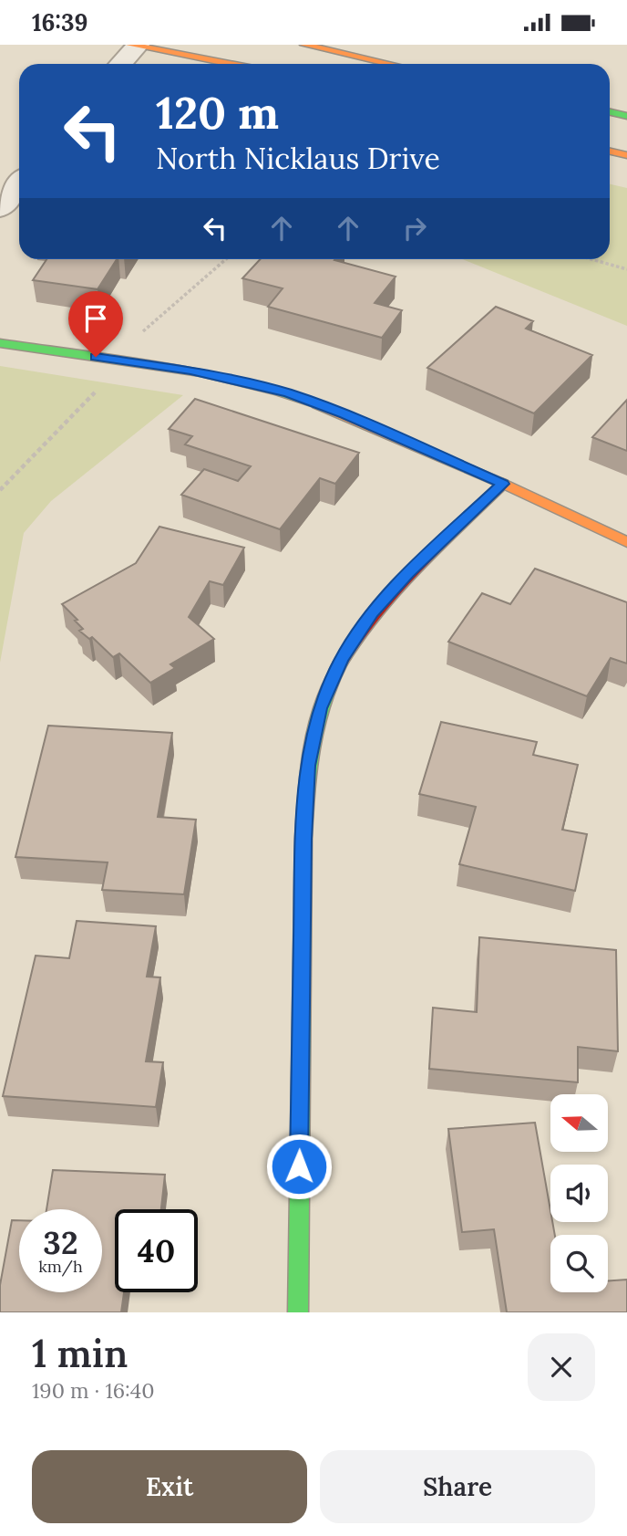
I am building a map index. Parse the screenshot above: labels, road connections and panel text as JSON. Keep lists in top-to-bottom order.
{
  "north": "left",
  "page": {
    "status": "16:39",
    "turn": ["120 m", "North Nicklaus Drive"],
    "speed": "32 km/h",
    "limit": "40",
    "heading": ["1 min", "190 m · 16:40"],
    "buttons": ["Exit", "Share"]
  }
}
